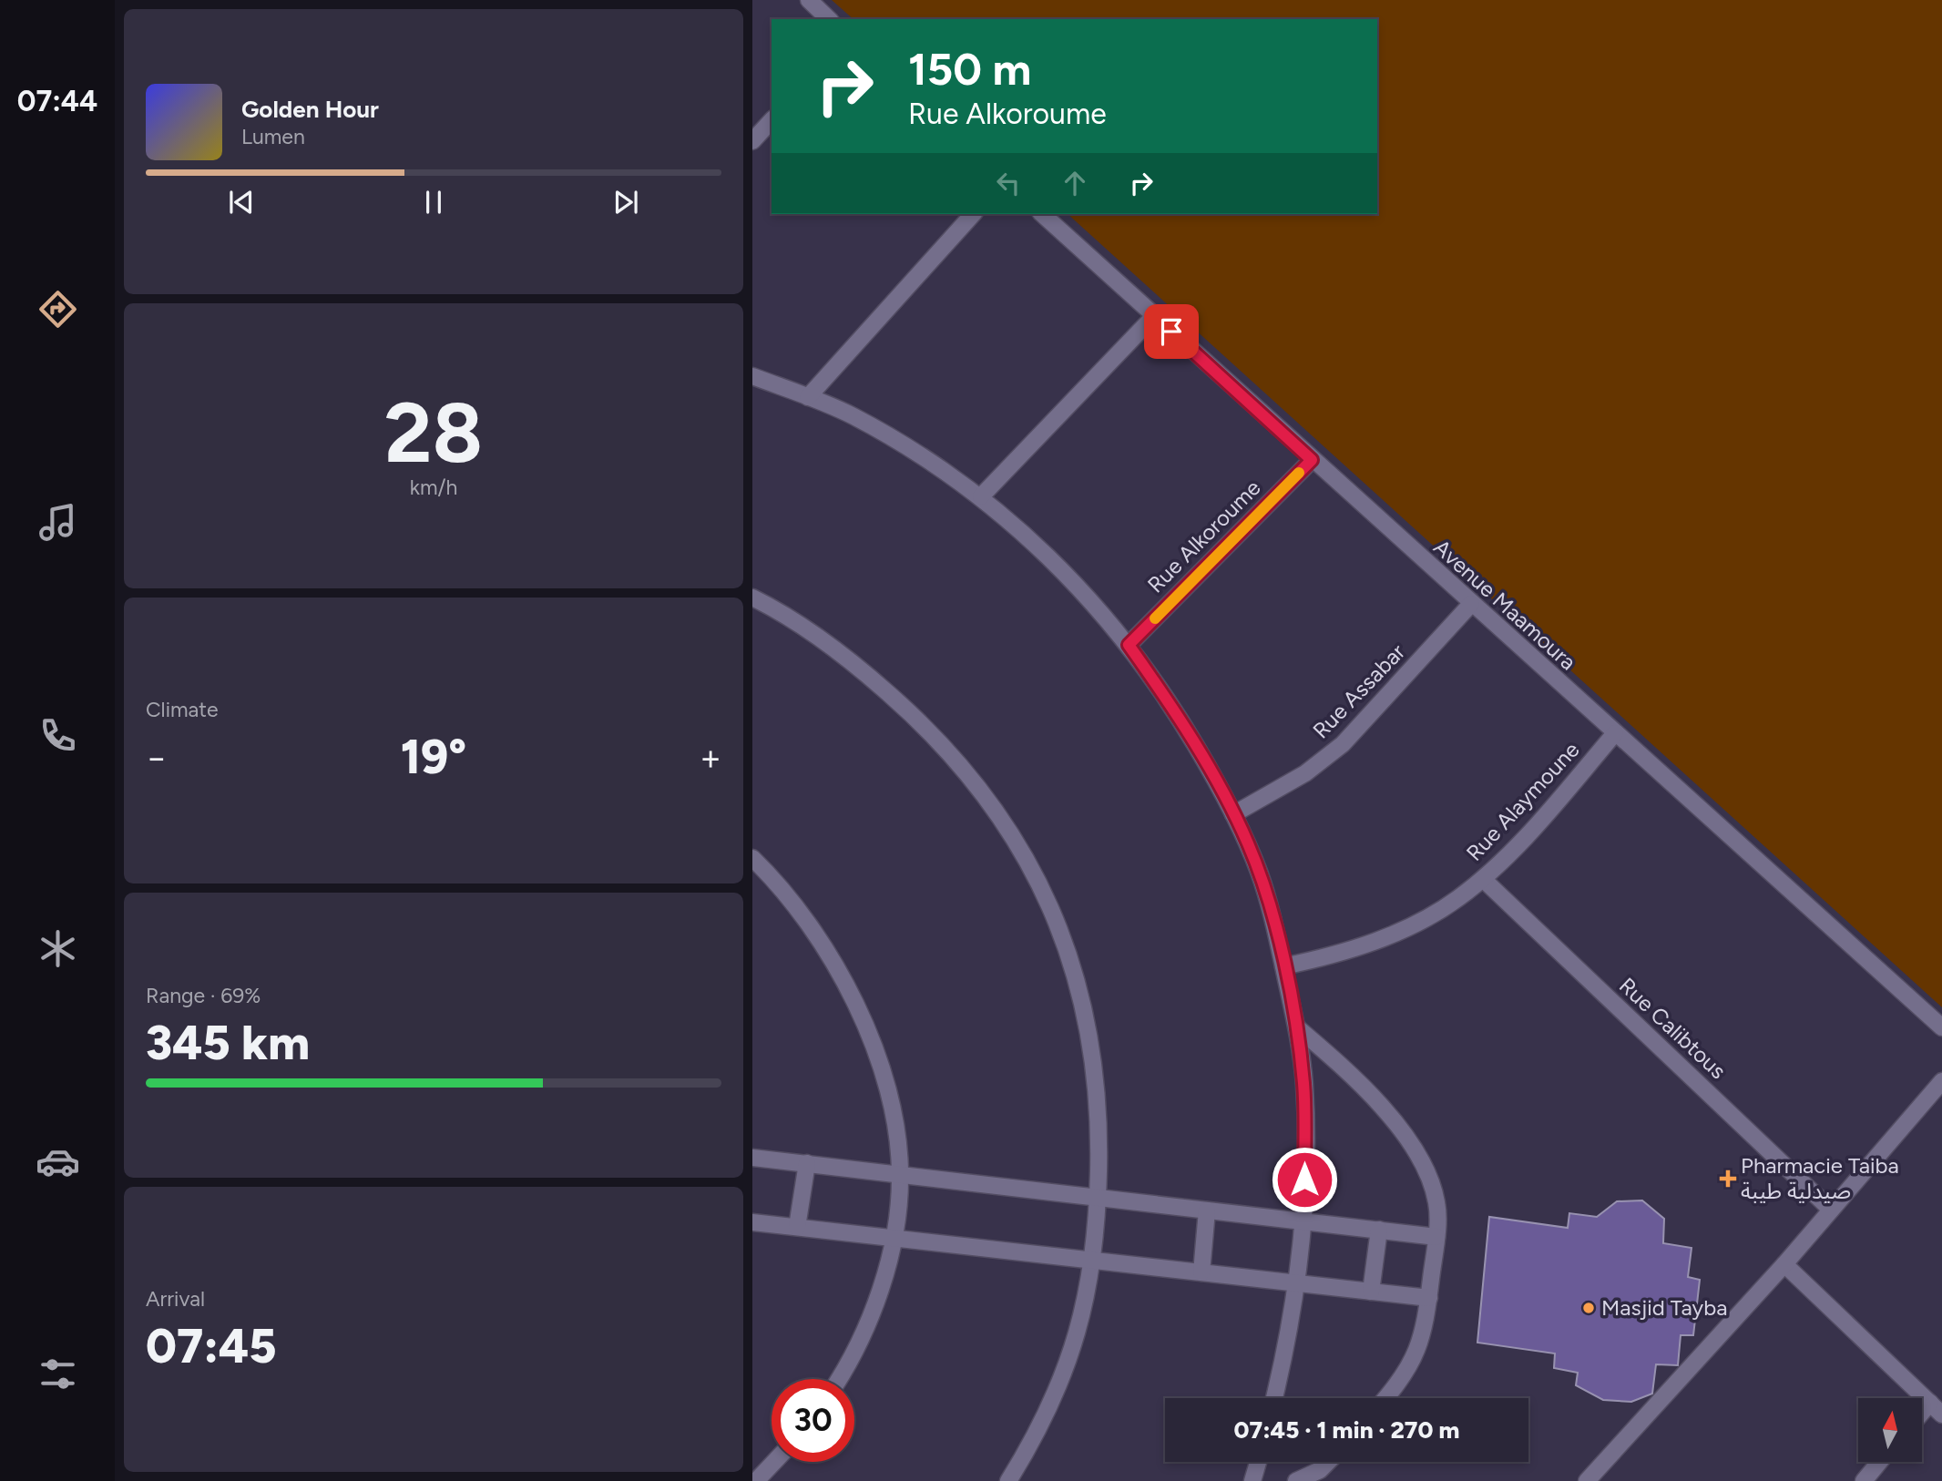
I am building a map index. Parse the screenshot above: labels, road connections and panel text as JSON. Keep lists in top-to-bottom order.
{
  "streets": {
    "street": [
      "Rue Alkoroume",
      "Avenue Maamoura",
      "Rue Assabar",
      "Rue Alaymoune",
      "Rue Calibtous"
    ]
  },
  "crossings": [
    ["Rue Alkoroume", "Avenue Maamoura"],
    ["Avenue Maamoura", "Rue Assabar"],
    ["Avenue Maamoura", "Rue Alaymoune"],
    ["Rue Alaymoune", "Rue Calibtous"]
  ],
  "places": {
    "health": ["Pharmacie Taiba صيدلية طيبة"],
    "other": ["Masjid Tayba"]
  },
  "north": "top",
  "page": {
    "tabs": "07:44",
    "turn": ["150 m", "Rue Alkoroume"],
    "song": ["Golden Hour", "Lumen"],
    "tile": [
      ["28", "km/h"],
      "Climate",
      ["Range · 69%", "345 km"],
      ["Arrival", "07:45"]
    ],
    "heat": ["−", "19°", "+"],
    "limit": "30",
    "trip": "07:45 · 1 min · 270 m"
  }
}
